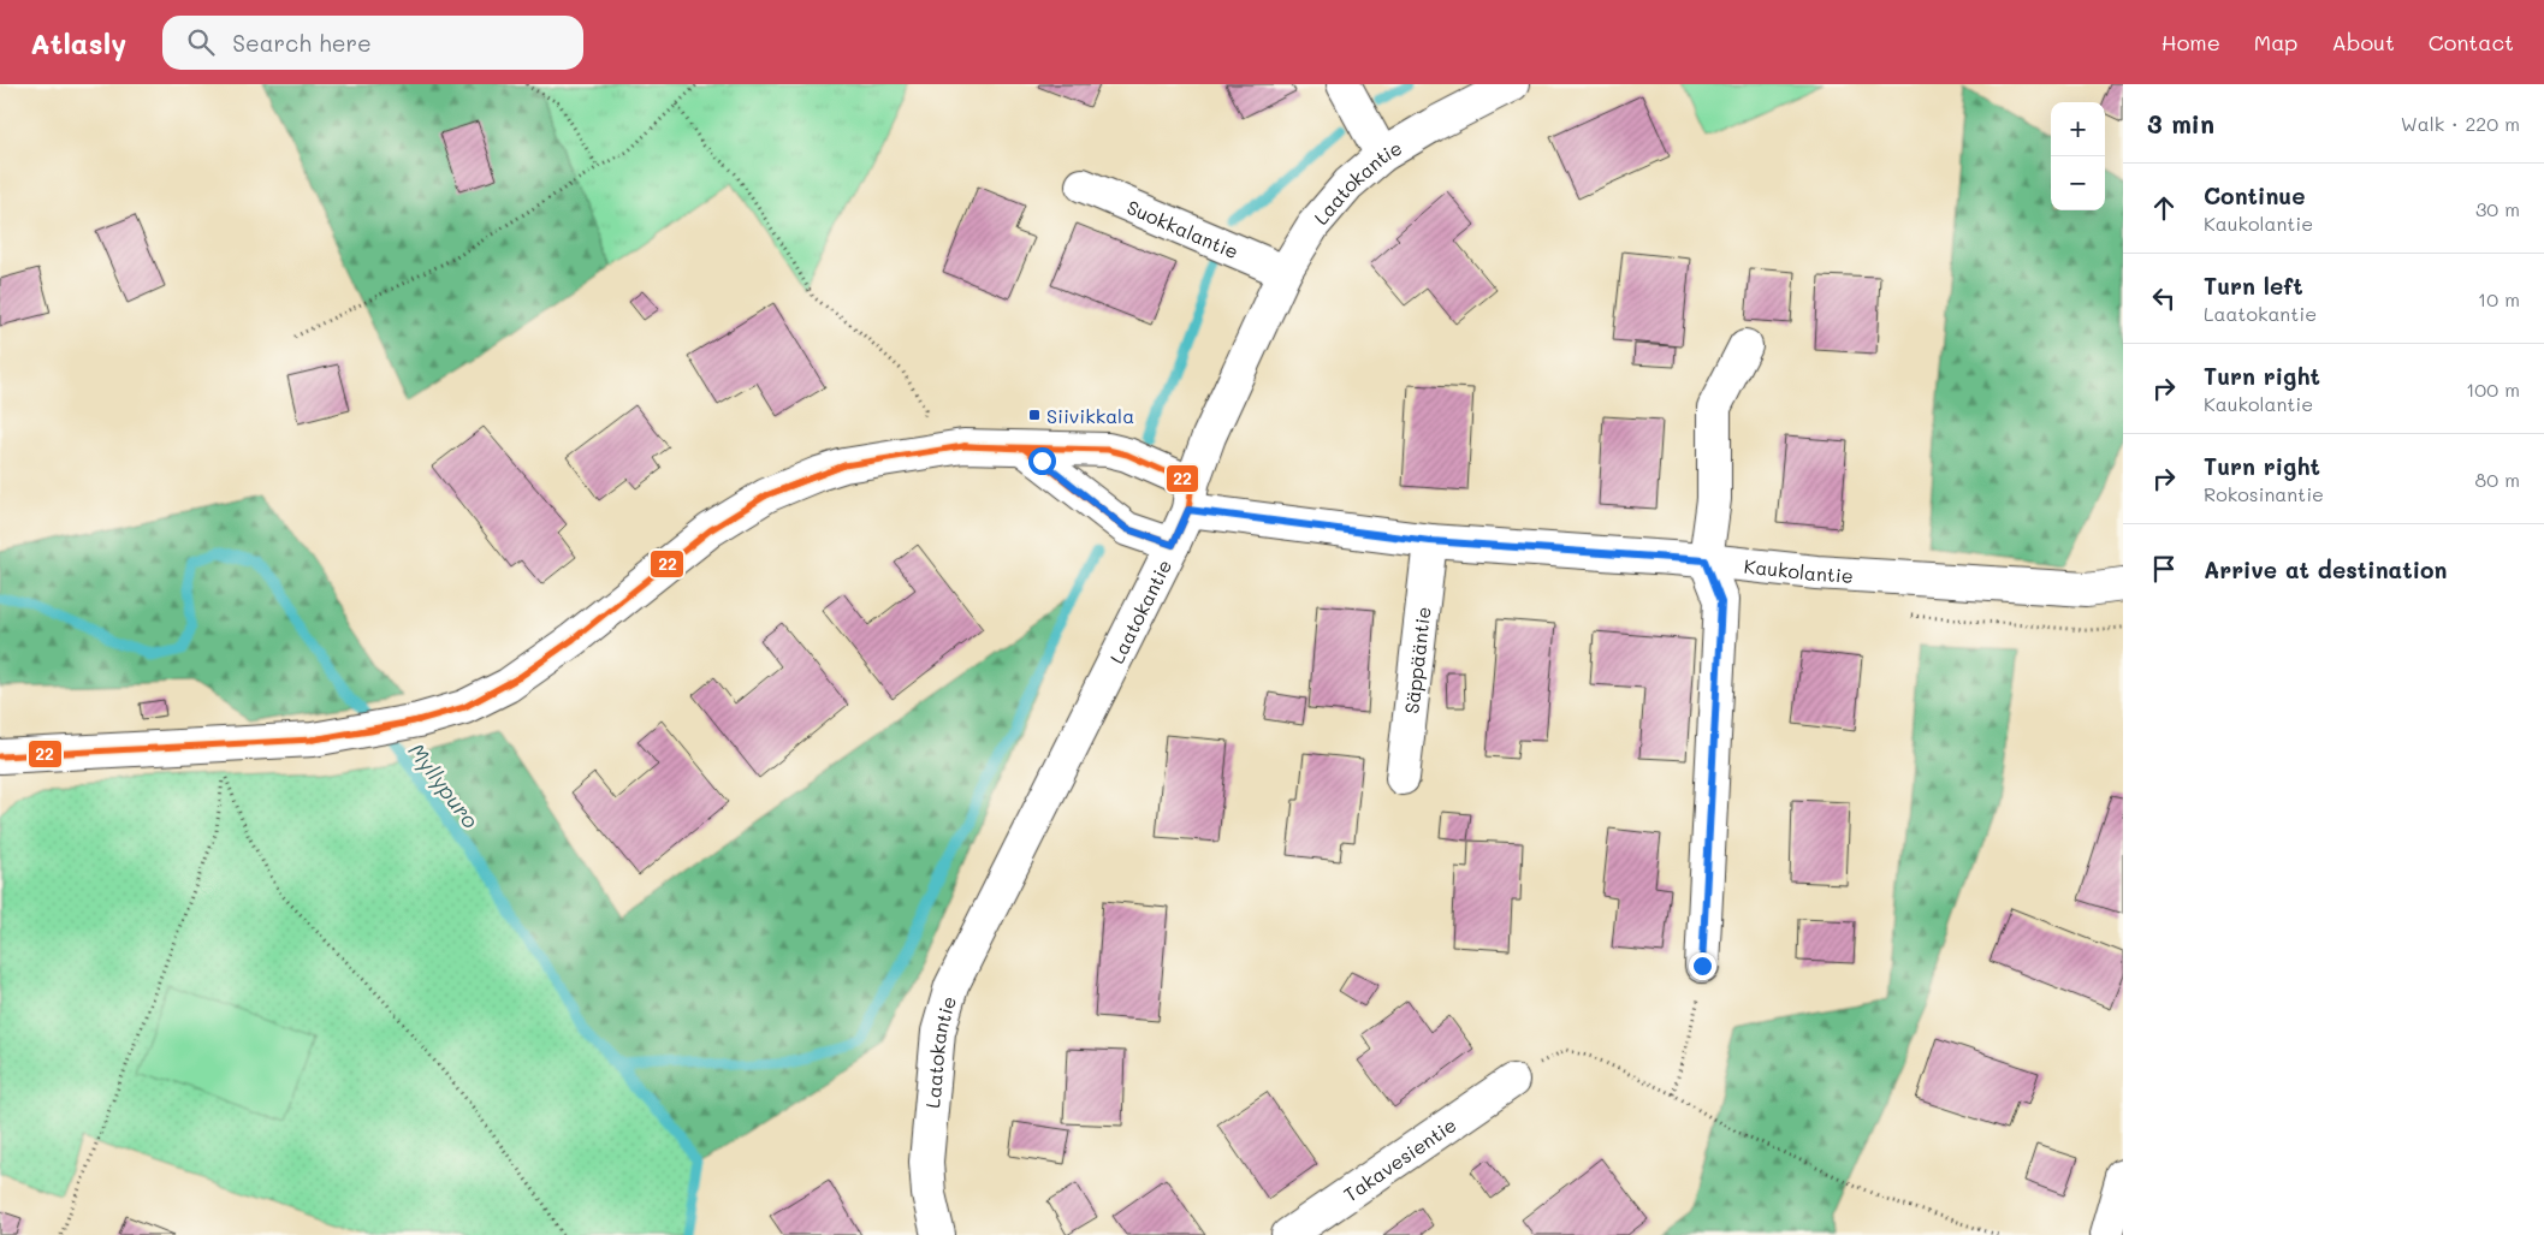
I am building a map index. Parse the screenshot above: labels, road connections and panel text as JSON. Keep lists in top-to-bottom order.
{
  "streets": {
    "street": [
      "Laatokantie",
      "Suokkalantie",
      "Kaukolantie",
      "Säppääntie",
      "Takavesientie"
    ]
  },
  "crossings": [
    ["Laatokantie", "Suokkalantie"],
    ["Laatokantie", "Kaukolantie"],
    ["Kaukolantie", "Säppääntie"]
  ],
  "water": ["Myllypuro"],
  "places": {
    "transit": ["Siivikkala"]
  },
  "lines": ["transit line 22"],
  "page": {
    "header": "Atlasly",
    "search": "Search here",
    "nav": [
      "Home",
      "Map",
      "About",
      "Contact"
    ],
    "heading": ["3 min", "Walk · 220 m"],
    "map_buttons": ["+", "−"],
    "list": [
      ["Continue", "Kaukolantie", "30 m"],
      ["Turn left", "Laatokantie", "10 m"],
      ["Turn right", "Kaukolantie", "100 m"],
      ["Turn right", "Rokosinantie", "80 m"],
      "Arrive at destination"
    ]
  }
}
